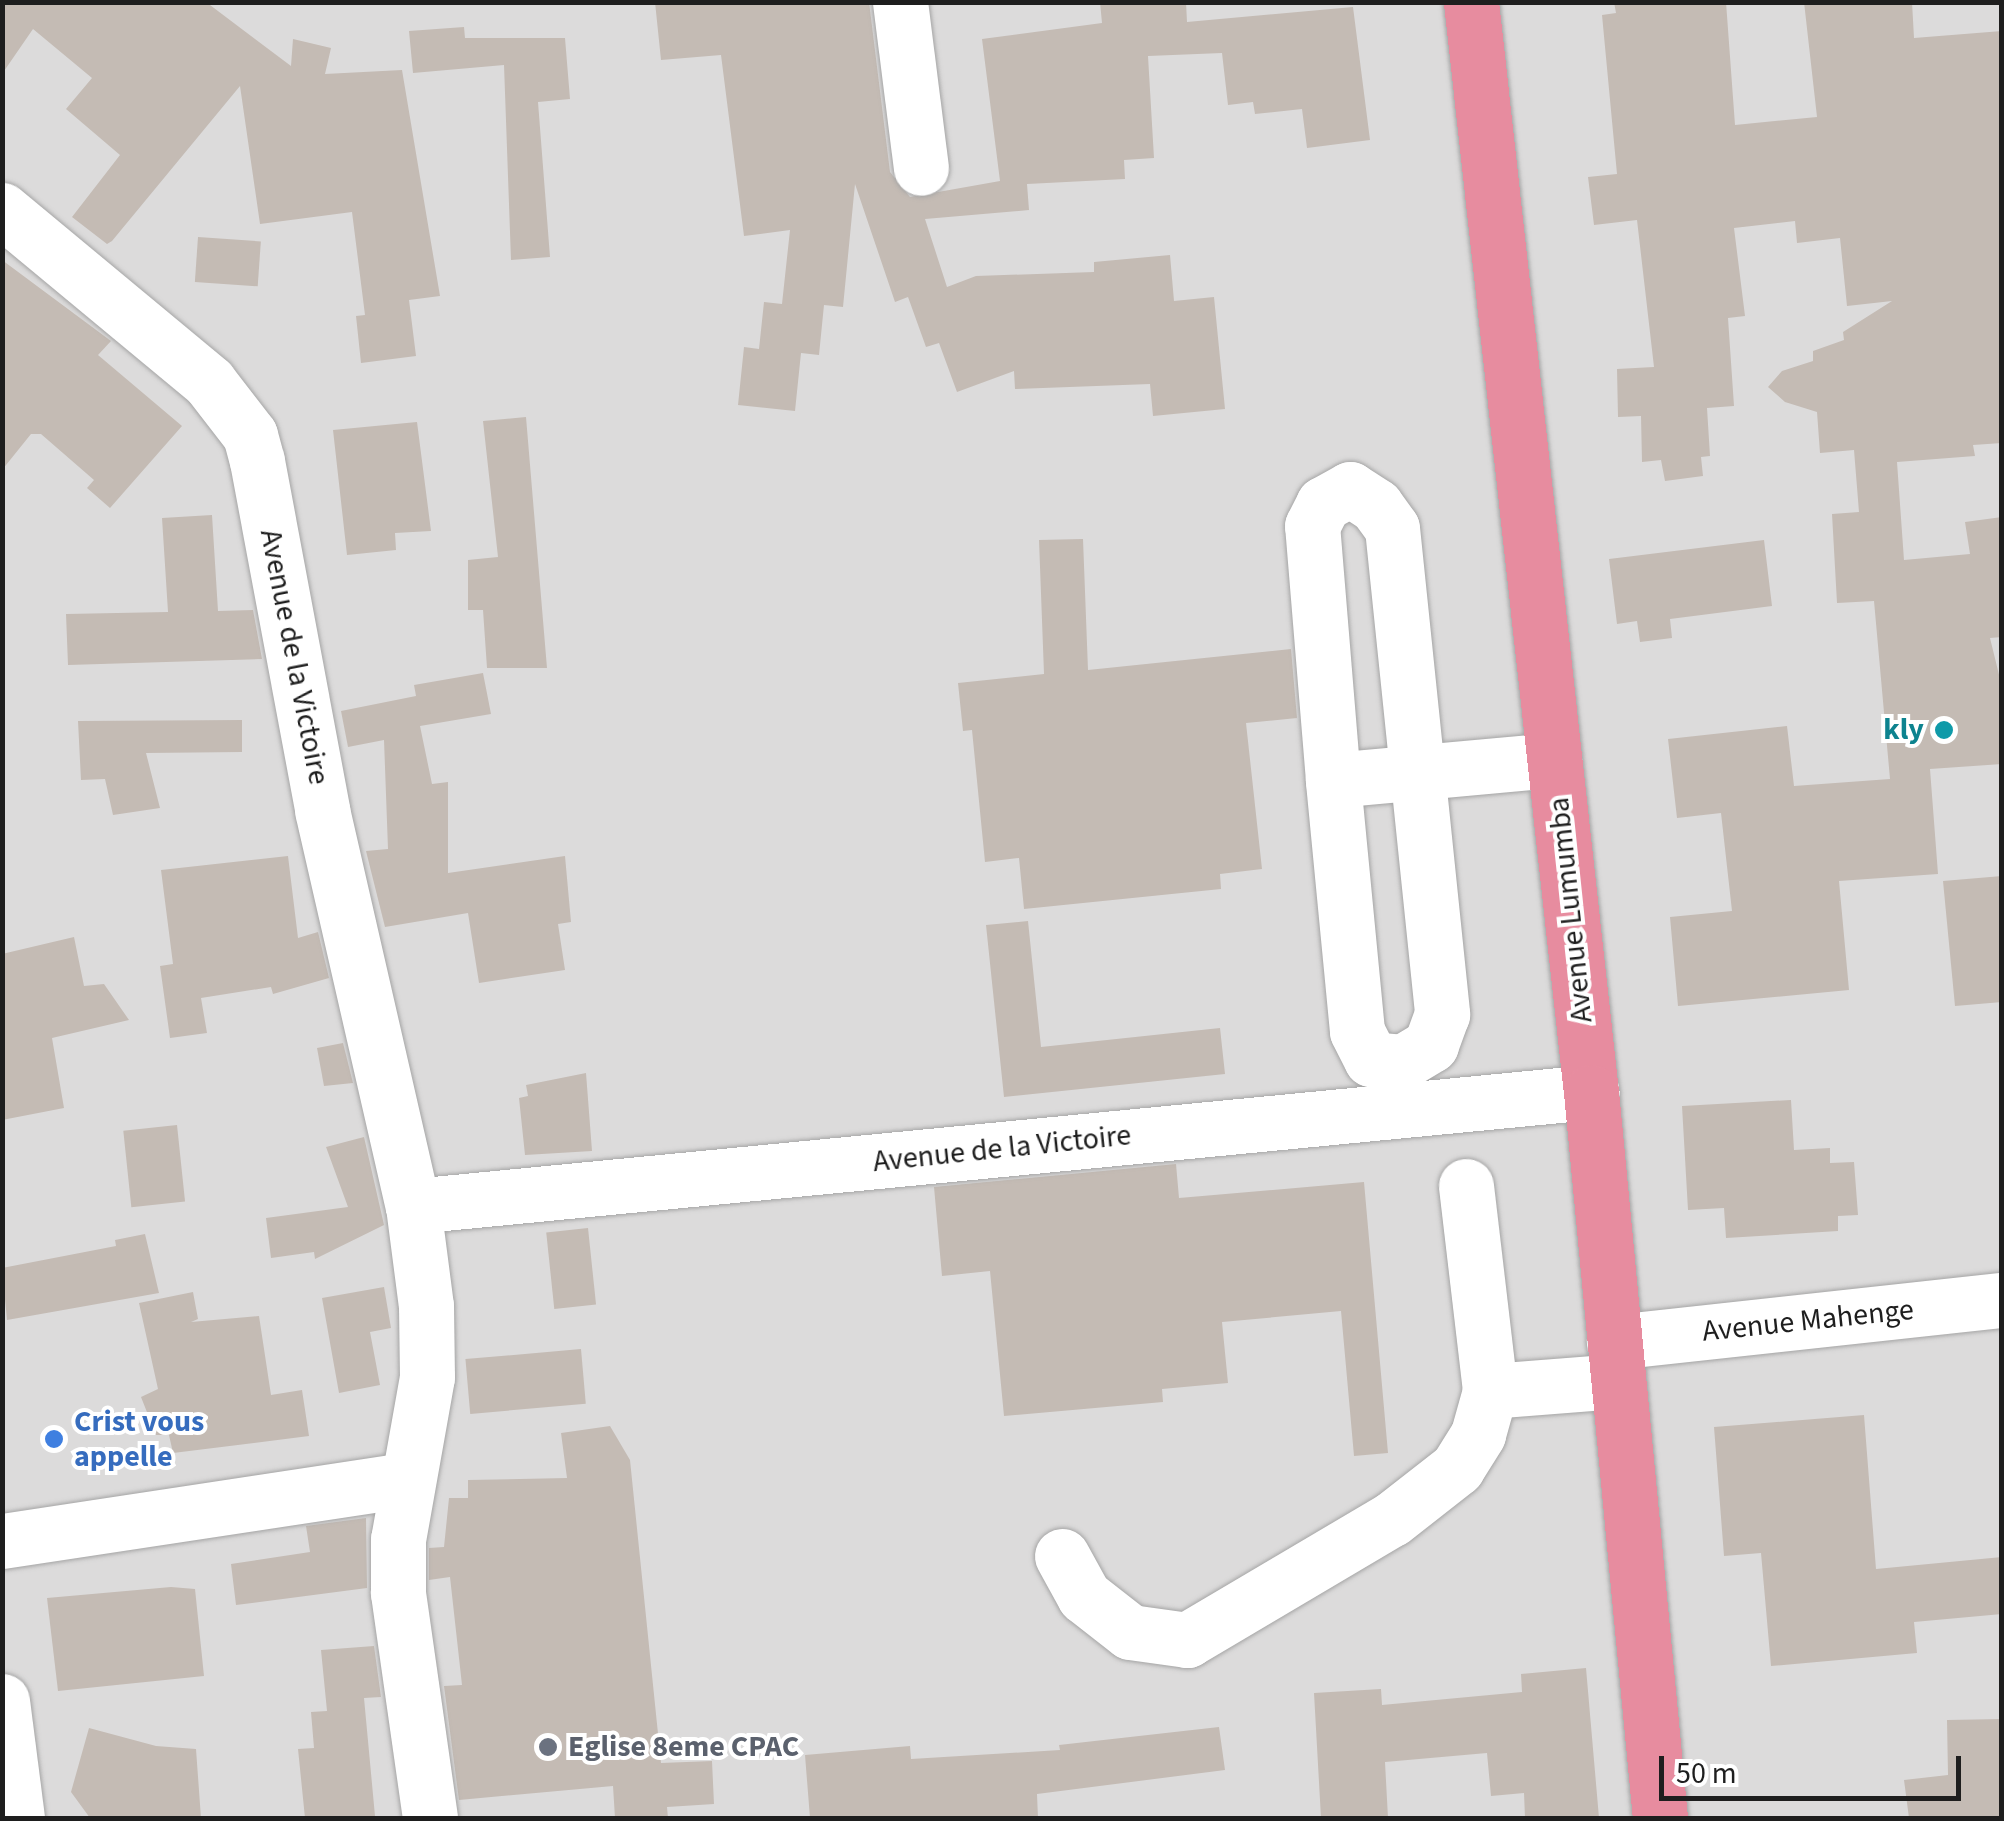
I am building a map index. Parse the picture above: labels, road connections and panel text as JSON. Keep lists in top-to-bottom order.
{
  "streets": {
    "highway": ["Avenue Lumumba"],
    "street": ["Avenue de la Victoire", "Avenue Mahenge"]
  },
  "crossings": [
    ["Avenue de la Victoire", "Avenue Lumumba"],
    ["Avenue Lumumba", "Avenue Mahenge"]
  ],
  "places": ["kly", "Crist vous appelle", "Eglise 8eme CPAC"],
  "scale_bar": "50 m"
}
